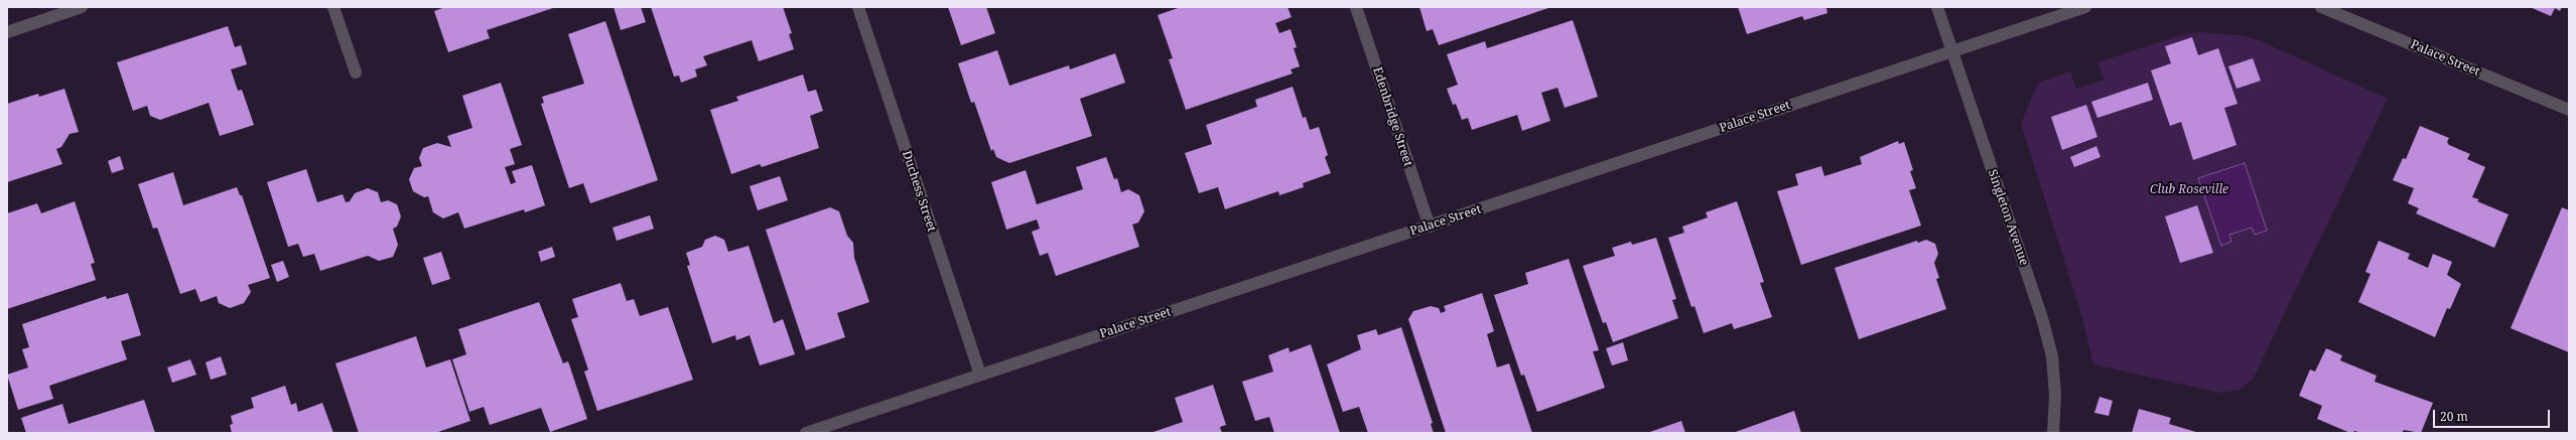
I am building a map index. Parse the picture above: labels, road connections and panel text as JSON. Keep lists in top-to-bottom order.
{
  "streets": {
    "street": [
      "Palace Street",
      "Edenbridge Street",
      "Duchess Street",
      "Singleton Avenue"
    ]
  },
  "crossings": [
    ["Palace Street", "Edenbridge Street"],
    ["Palace Street", "Duchess Street"],
    ["Palace Street", "Singleton Avenue"]
  ],
  "parks": ["Club Roseville"],
  "scale_bar": "20 m"
}
